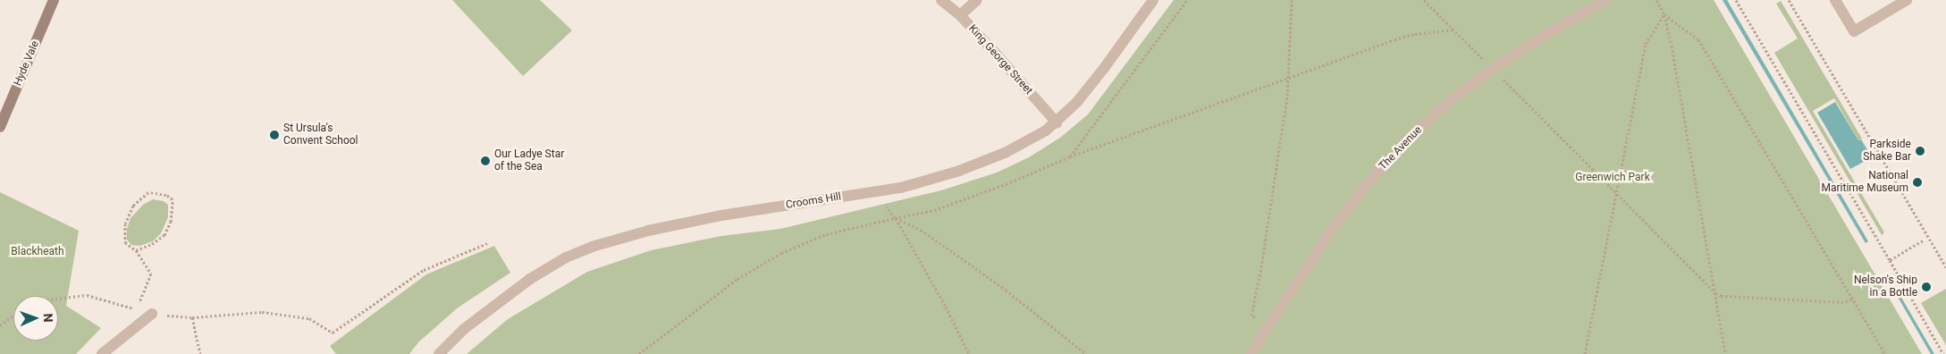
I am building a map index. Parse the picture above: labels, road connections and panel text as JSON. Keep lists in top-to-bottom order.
{
  "streets": {
    "main road": ["Hyde Vale"],
    "street": ["King George Street", "The Avenue", "Crooms Hill"]
  },
  "crossings": [
    ["King George Street", "Crooms Hill"]
  ],
  "parks": ["Greenwich Park", "Blackheath"],
  "places": [
    "St Ursula's Convent School",
    "Parkside Shake Bar",
    "Our Ladye Star of the Sea",
    "National Maritime Museum",
    "Nelson's Ship in a Bottle"
  ],
  "north": "right"
}
